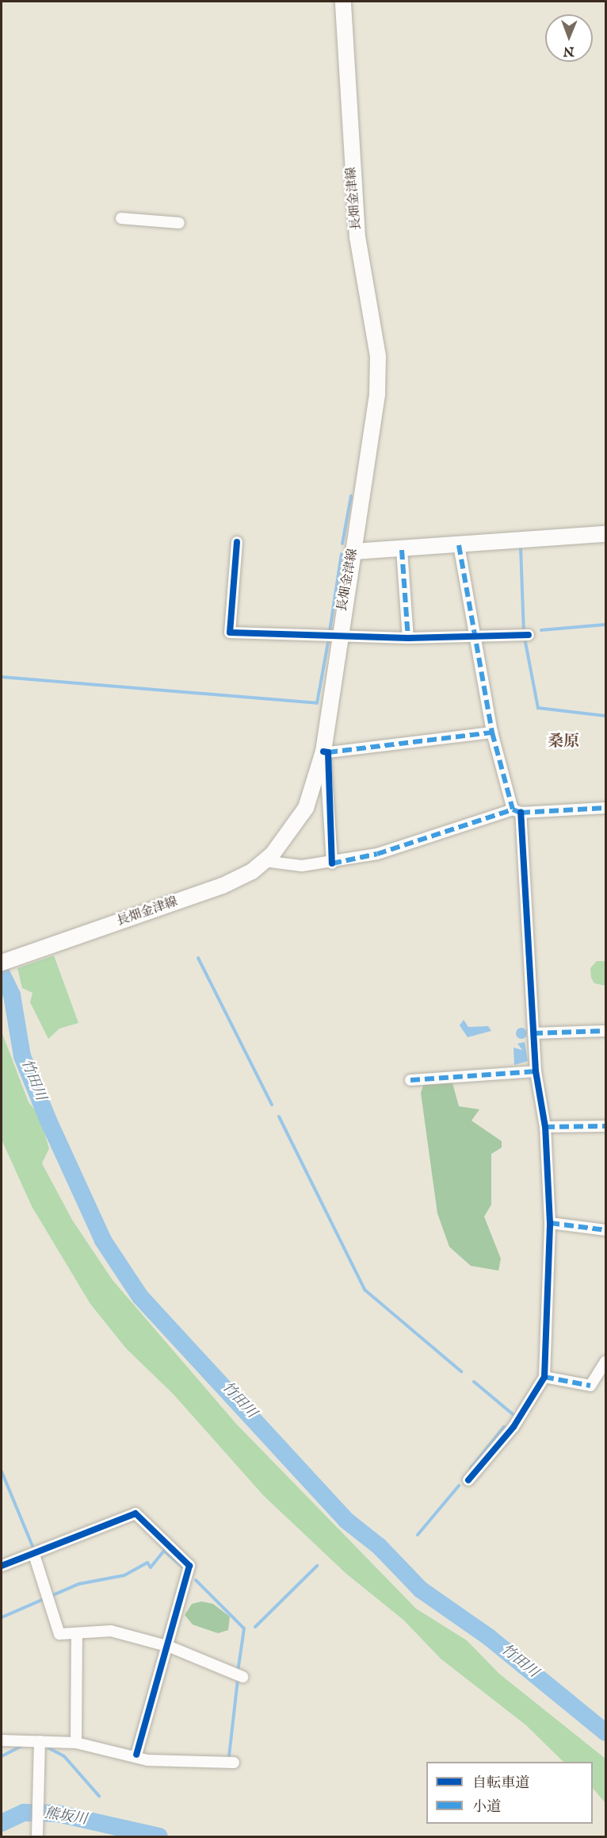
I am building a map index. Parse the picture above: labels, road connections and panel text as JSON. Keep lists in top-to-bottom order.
{
  "streets": {
    "main road": ["長畑金津線"]
  },
  "districts": ["桑原"],
  "water": ["竹田川", "熊坂川"],
  "legend": ["自転車道", "小道"],
  "north": "bottom"
}
